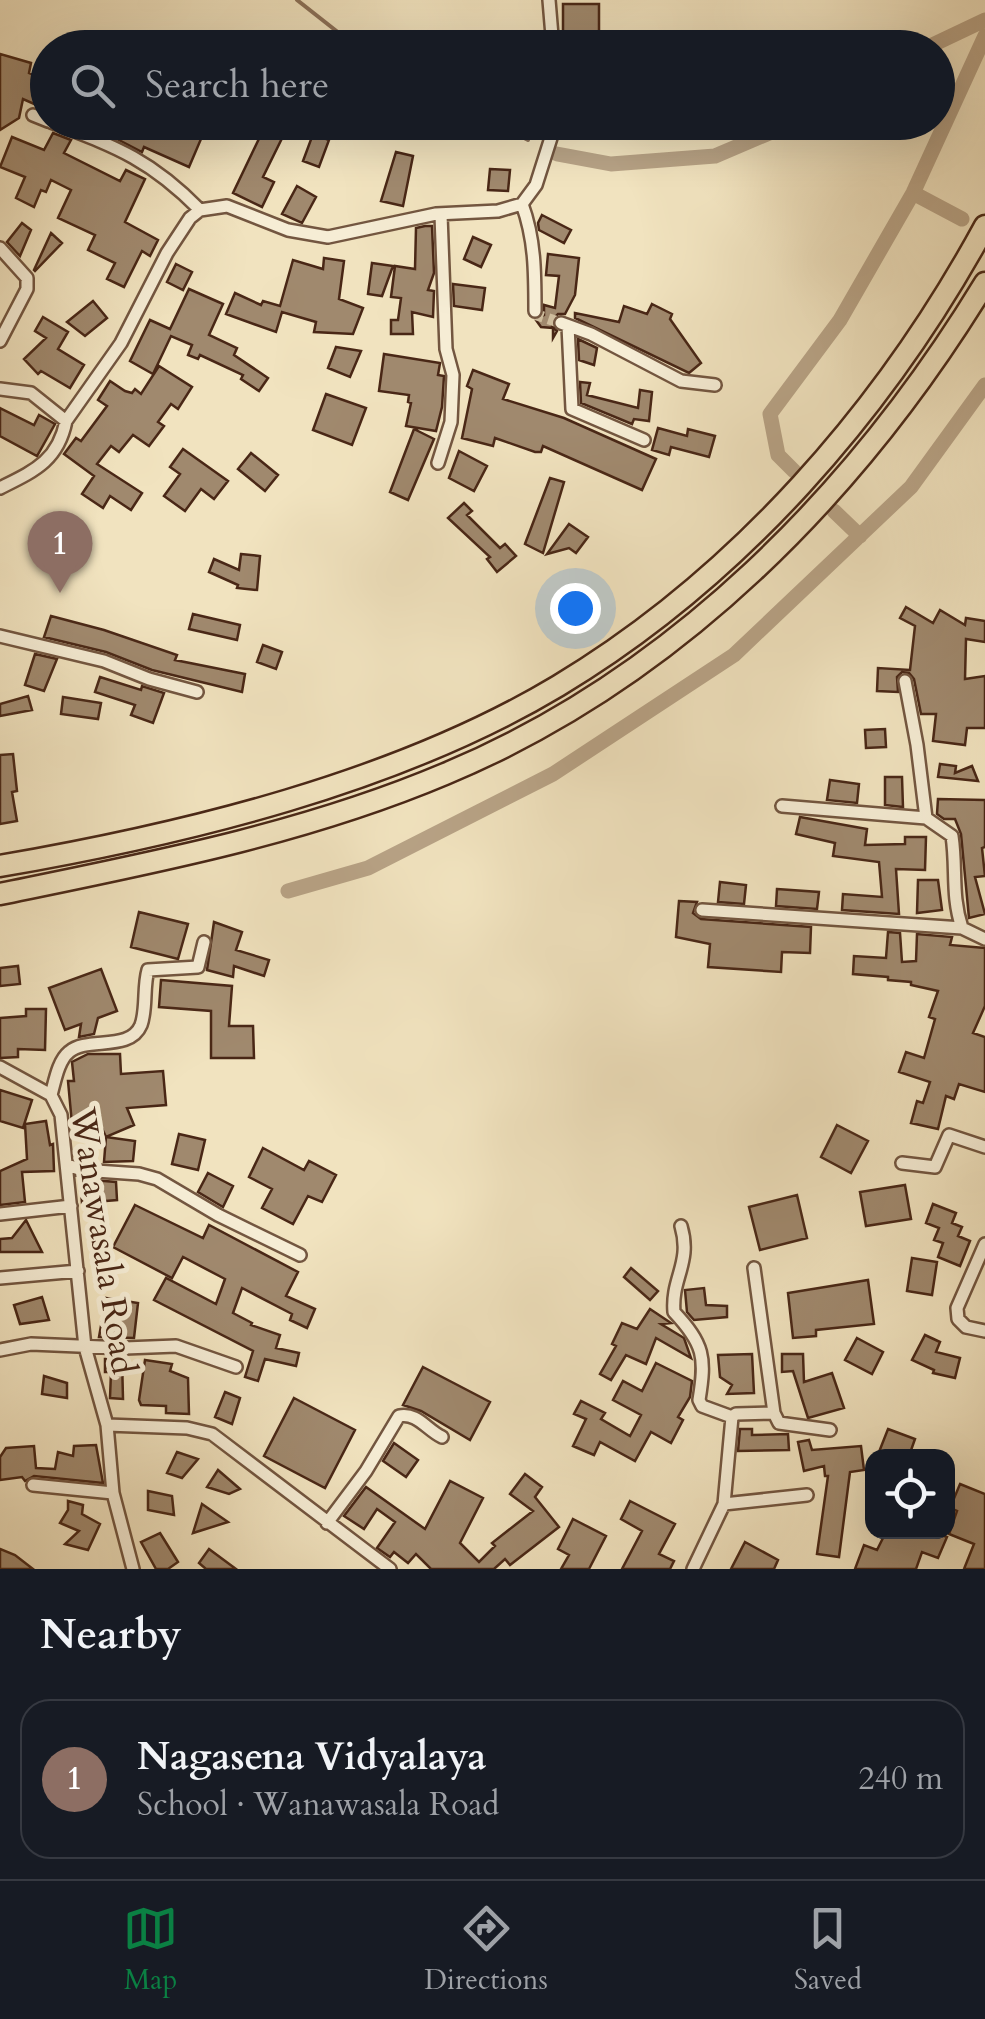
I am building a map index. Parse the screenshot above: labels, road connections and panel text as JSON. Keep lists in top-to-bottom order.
{
  "streets": {
    "street": ["Wanawasala Road"]
  },
  "page": {
    "search": "Search here",
    "pins": "1",
    "heading": "Nearby",
    "list": [
      {
        "mark": "1",
        "name": "Nagasena Vidyalaya",
        "note": "School · Wanawasala Road",
        "value": "240 m"
      }
    ],
    "nav": ["Map", "Directions", "Saved"]
  }
}
